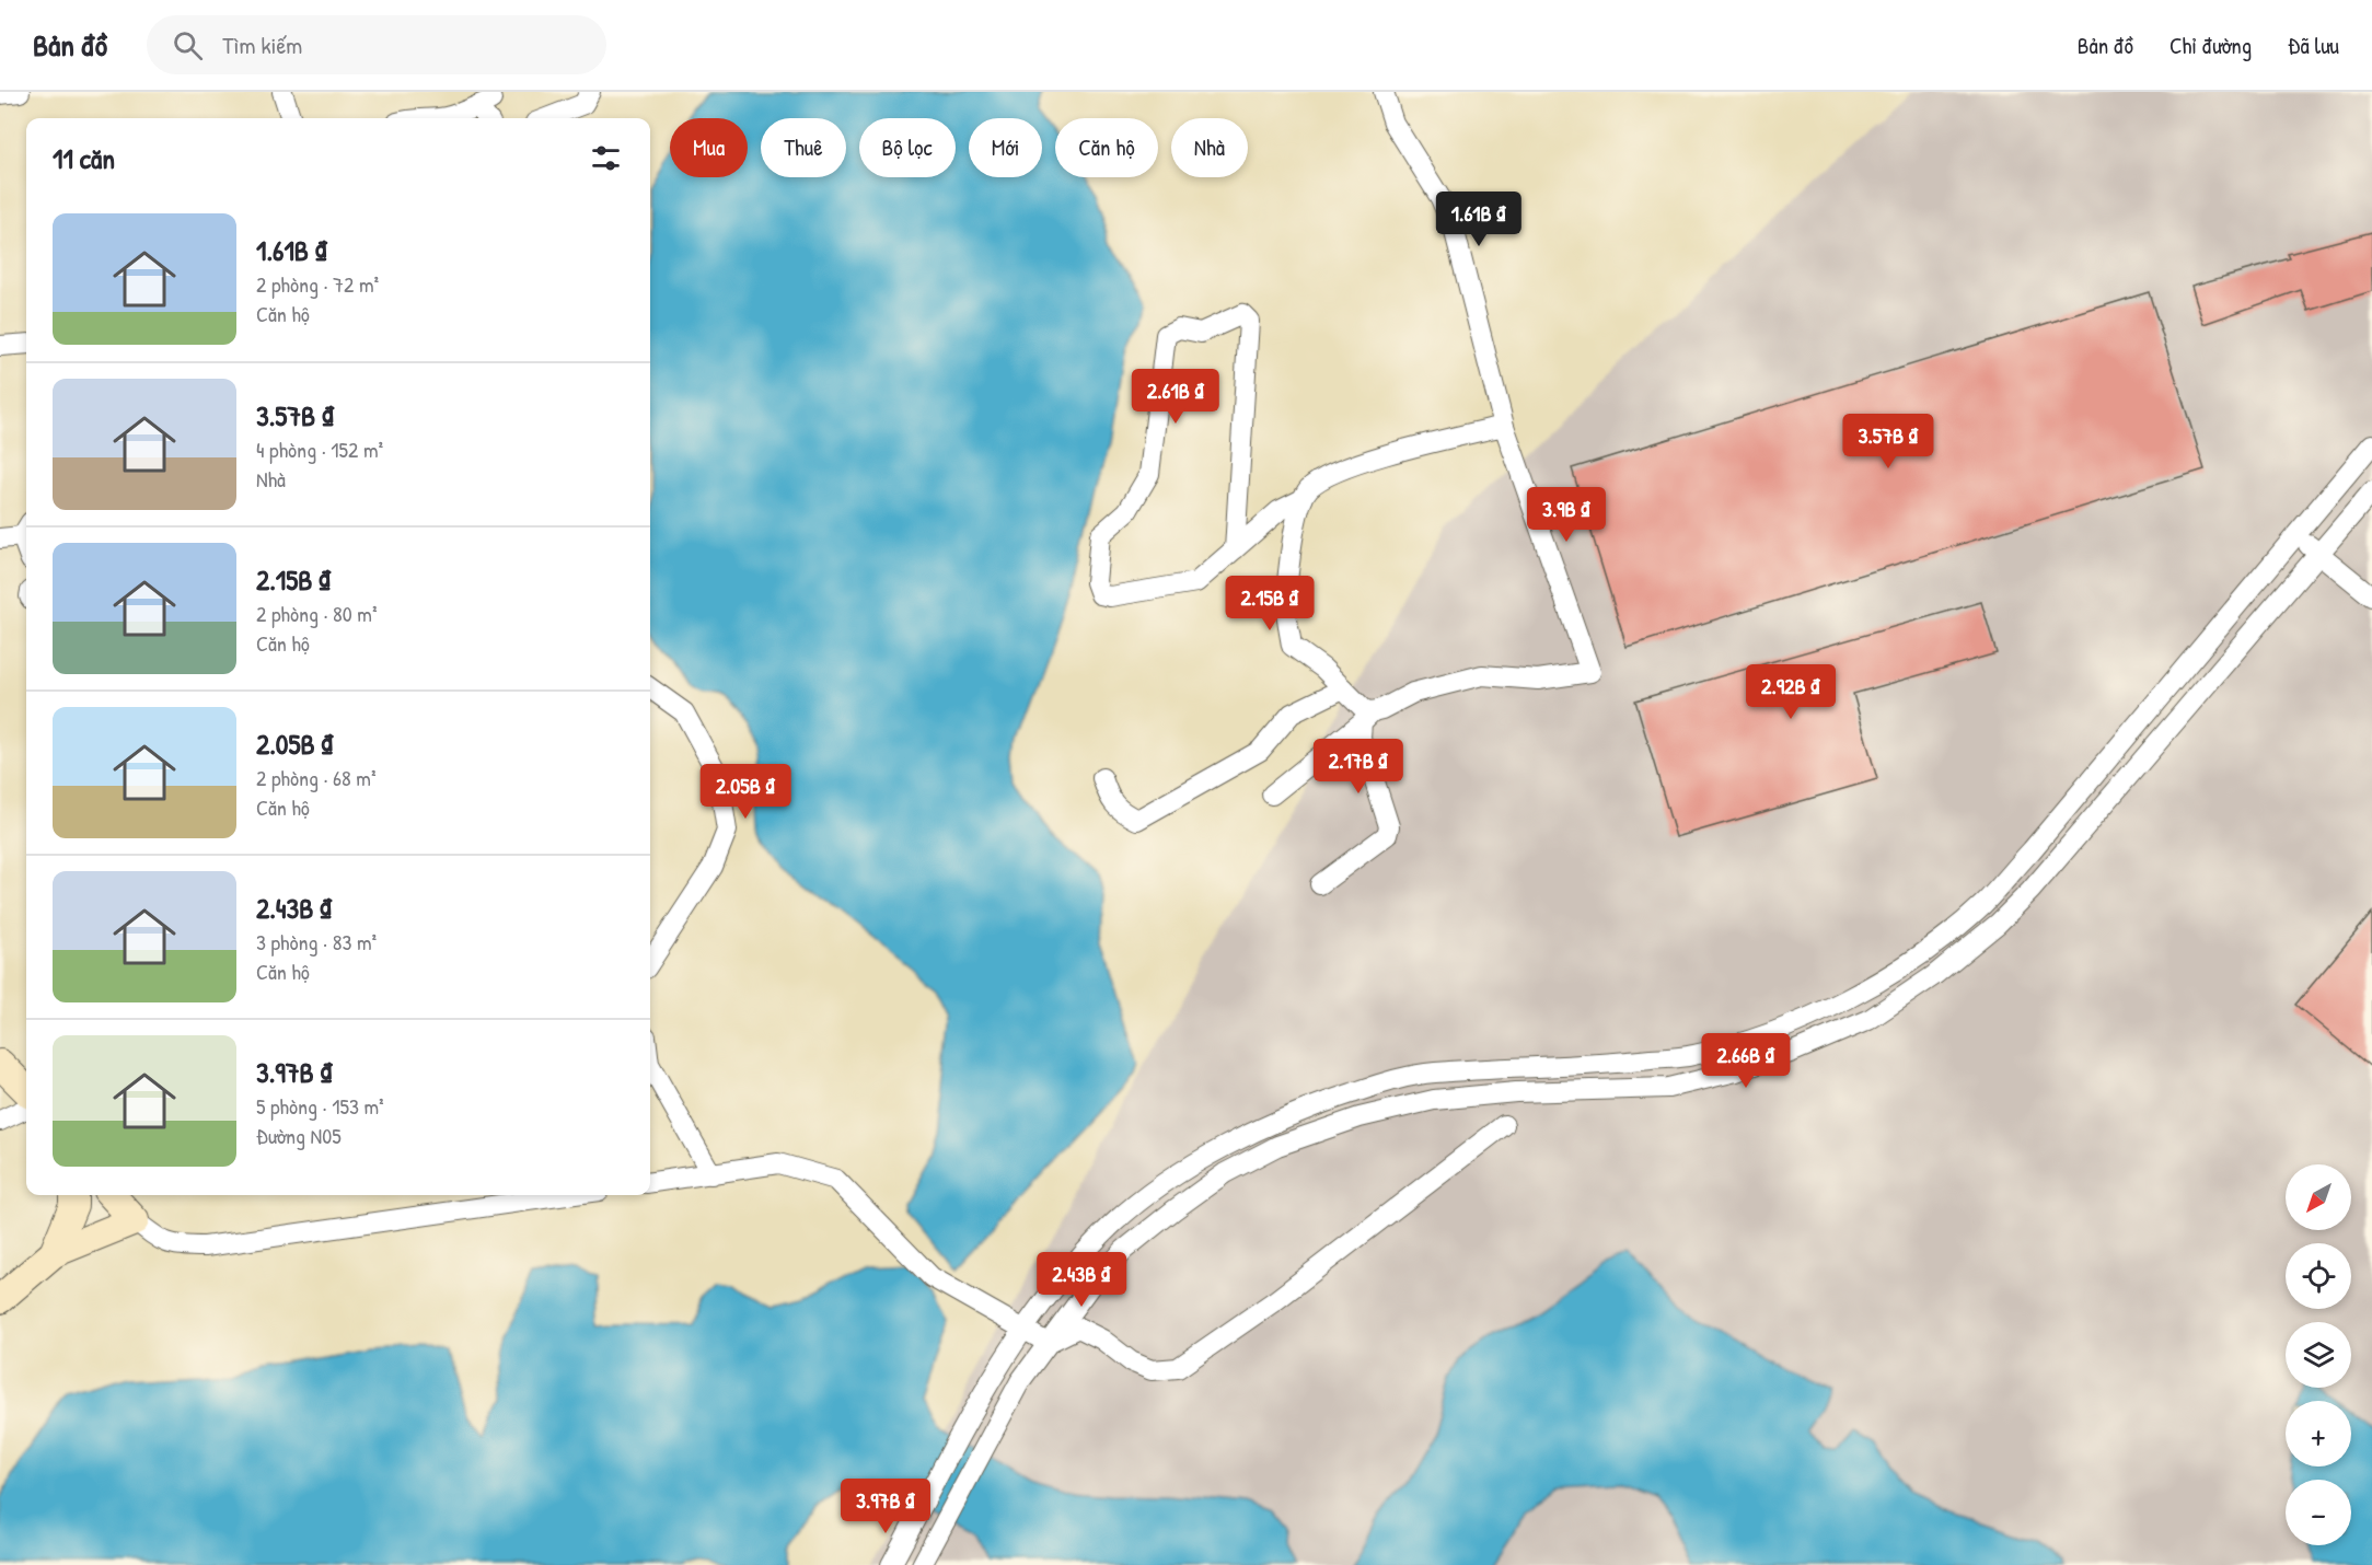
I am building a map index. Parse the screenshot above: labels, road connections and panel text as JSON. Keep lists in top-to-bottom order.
{
  "north": "bottom left",
  "page": {
    "header": "Bản đồ",
    "search": "Tìm kiếm",
    "nav": ["Bản đồ", "Chỉ đường", "Đã lưu"],
    "chip": [
      "Mua",
      "Thuê",
      "Bộ lọc",
      "Mới",
      "Căn hộ",
      "Nhà"
    ],
    "heading": "11 căn",
    "price": [
      "1.61B ₫",
      "2.61B ₫",
      "3.57B ₫",
      "3.9B ₫",
      "2.15B ₫",
      "2.92B ₫",
      "2.17B ₫",
      "2.05B ₫",
      "2.66B ₫",
      "2.43B ₫",
      "3.97B ₫"
    ],
    "list": [
      {
        "name": "1.61B ₫",
        "note": "2 phòng · 72 m² · Căn hộ"
      },
      {
        "name": "3.57B ₫",
        "note": "4 phòng · 152 m² · Nhà"
      },
      {
        "name": "2.15B ₫",
        "note": "2 phòng · 80 m² · Căn hộ"
      },
      {
        "name": "2.05B ₫",
        "note": "2 phòng · 68 m² · Căn hộ"
      },
      {
        "name": "2.43B ₫",
        "note": "3 phòng · 83 m² · Căn hộ"
      },
      {
        "name": "3.97B ₫",
        "note": "5 phòng · 153 m² · Đường N05"
      }
    ],
    "map_buttons": ["+", "−"]
  }
}
